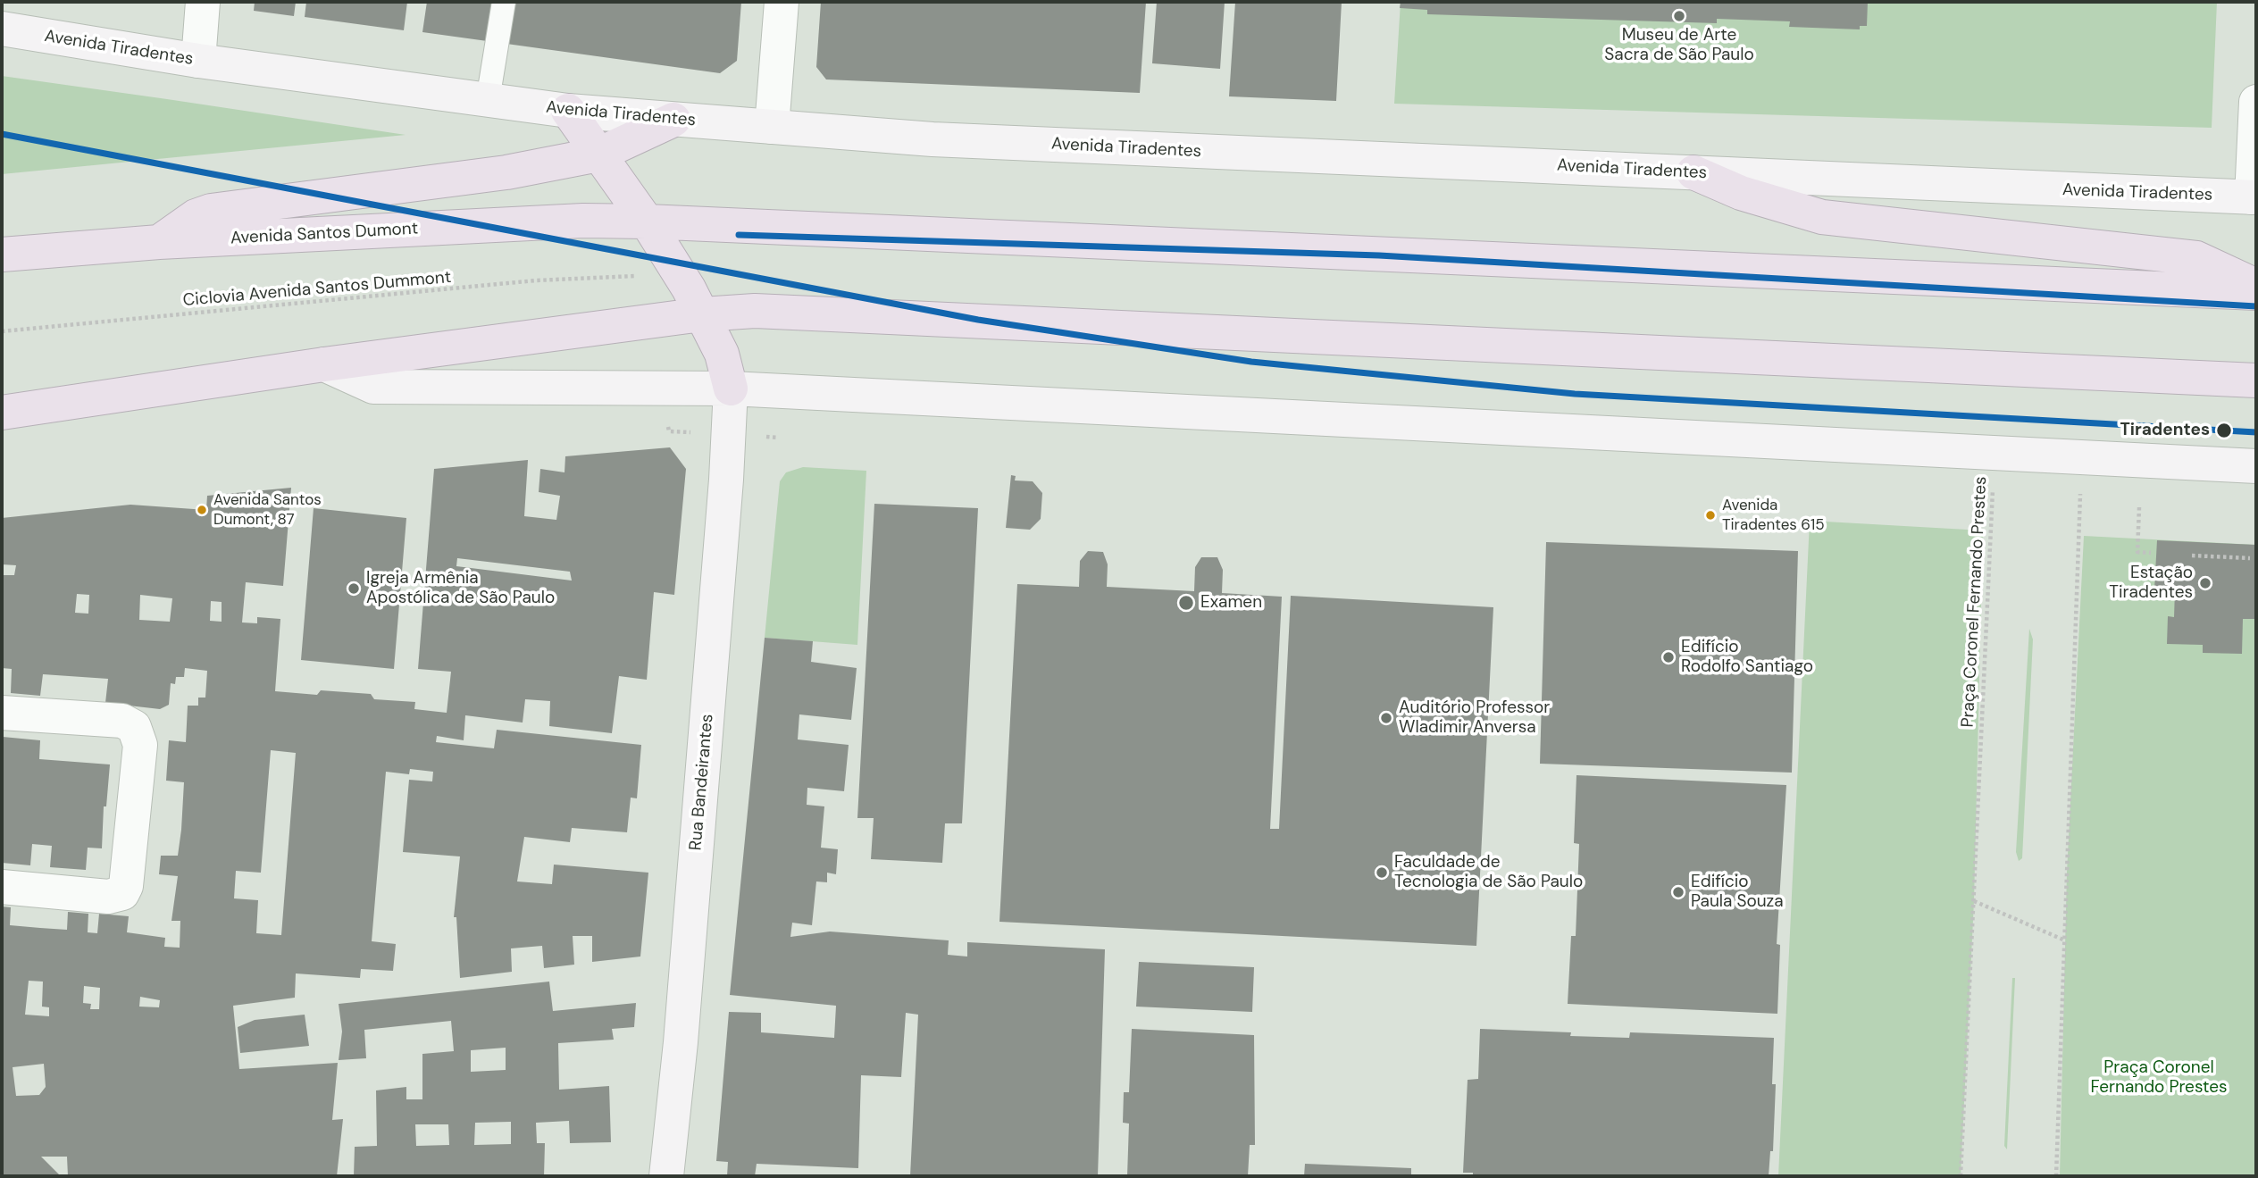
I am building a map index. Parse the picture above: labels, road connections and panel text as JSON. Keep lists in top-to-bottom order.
{
  "streets": {
    "highway": ["Avenida Santos Dumont"],
    "main road": ["Avenida Tiradentes", "Rua Bandeirantes"],
    "path": ["Ciclovia Avenida Santos Dummont", "Praça Coronel Fernando Prestes"]
  },
  "parks": ["Praça Coronel Fernando Prestes"],
  "places": [
    "Museu de Arte Sacra de São Paulo",
    "Tiradentes",
    "Avenida Santos Dumont, 87",
    "Avenida Tiradentes 615",
    "Estação Tiradentes",
    "Igreja Armênia Apostólica de São Paulo",
    "Examen",
    "Edifício Rodolfo Santiago",
    "Auditório Professor Wladimir Anversa",
    "Faculdade de Tecnologia de São Paulo",
    "Edifício Paula Souza"
  ]
}
